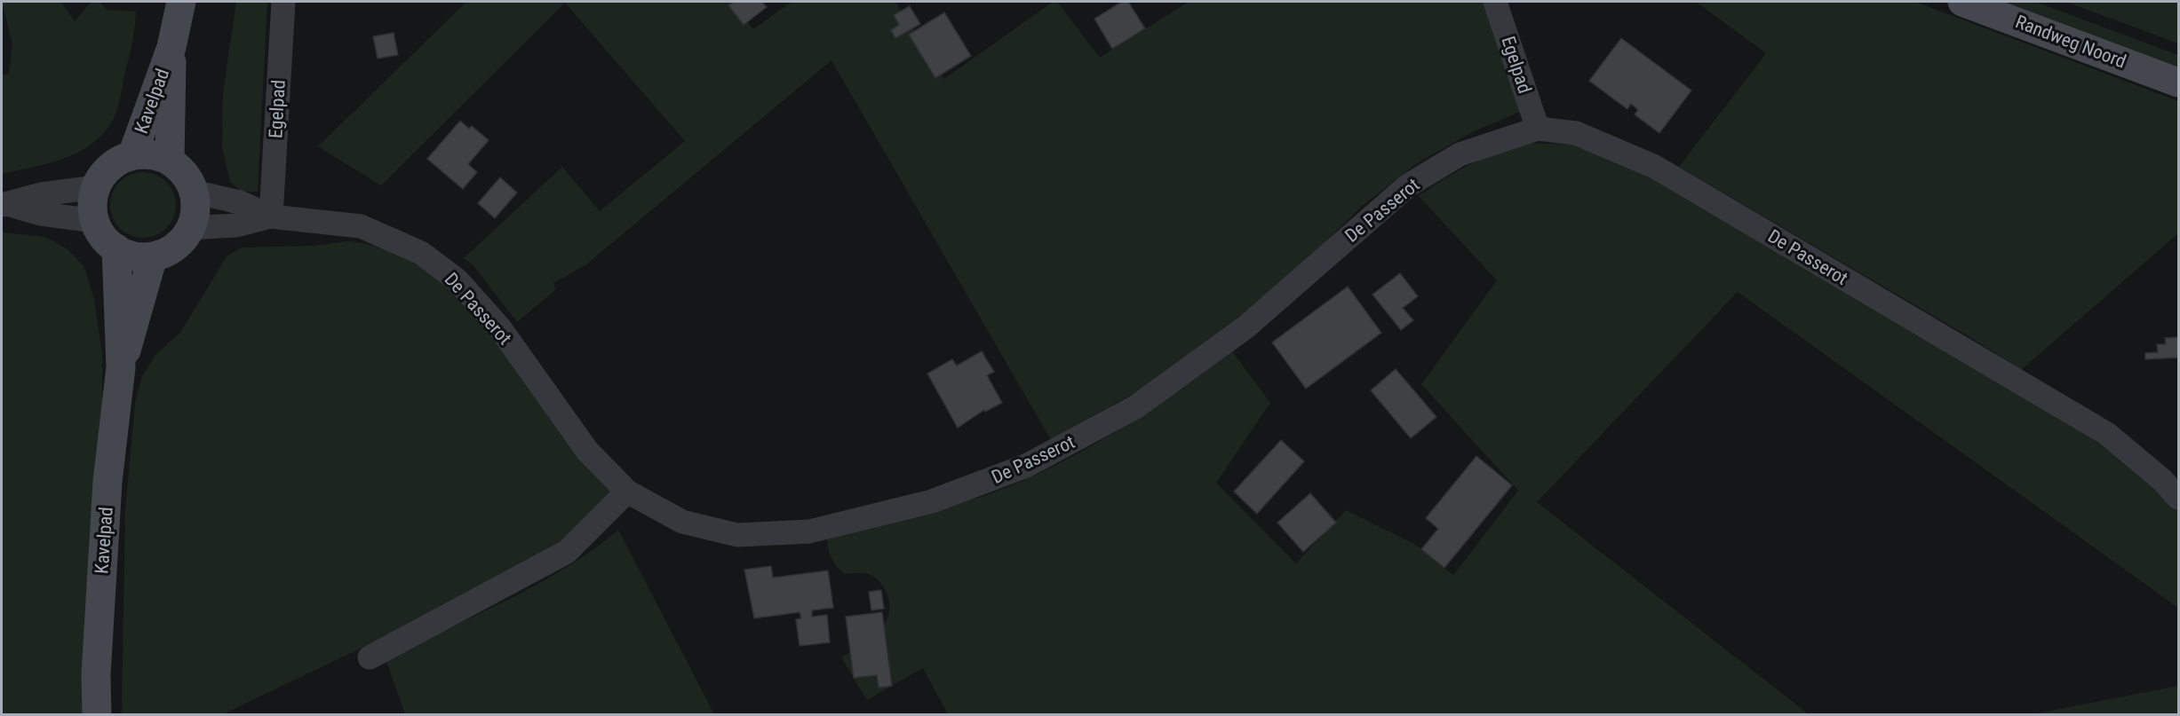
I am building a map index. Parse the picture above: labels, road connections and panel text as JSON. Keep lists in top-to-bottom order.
{
  "streets": {
    "street": [
      "Randweg Noord",
      "Egelpad",
      "Kavelpad",
      "De Passerot"
    ]
  },
  "crossings": [
    ["Egelpad", "De Passerot"],
    ["Kavelpad", "De Passerot"]
  ]
}
